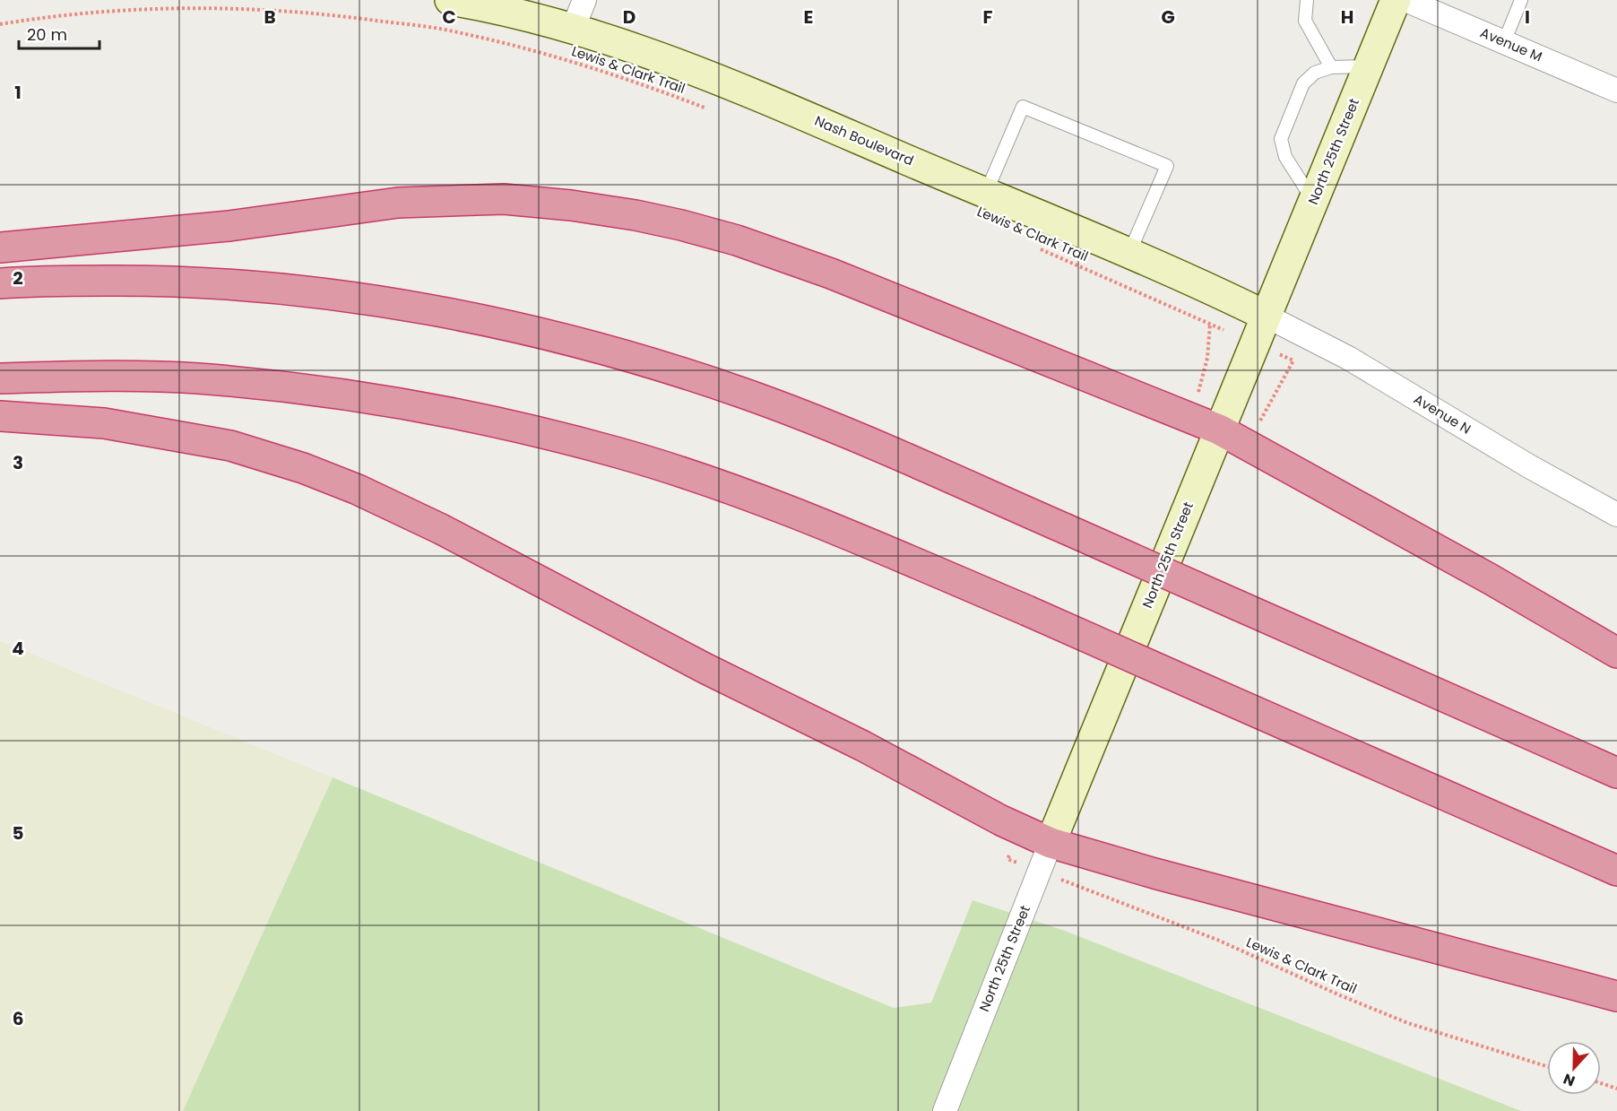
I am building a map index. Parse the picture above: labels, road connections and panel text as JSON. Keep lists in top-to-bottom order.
{
  "streets": {
    "street": [
      "Avenue M",
      "Nash Boulevard",
      "North 25th Street",
      "Avenue N"
    ],
    "path": ["Lewis & Clark Trail"]
  },
  "crossings": [
    ["Lewis & Clark Trail", "North 25th Street"],
    ["Nash Boulevard", "North 25th Street"],
    ["Nash Boulevard", "Avenue N"],
    ["North 25th Street", "Avenue N"]
  ],
  "scale_bar": "20 m",
  "north": "bottom",
  "grid": {
    "columns": [
      "B",
      "C",
      "D",
      "E",
      "F",
      "G",
      "H",
      "I"
    ],
    "rows": [
      "1",
      "2",
      "3",
      "4",
      "5",
      "6"
    ]
  }
}
